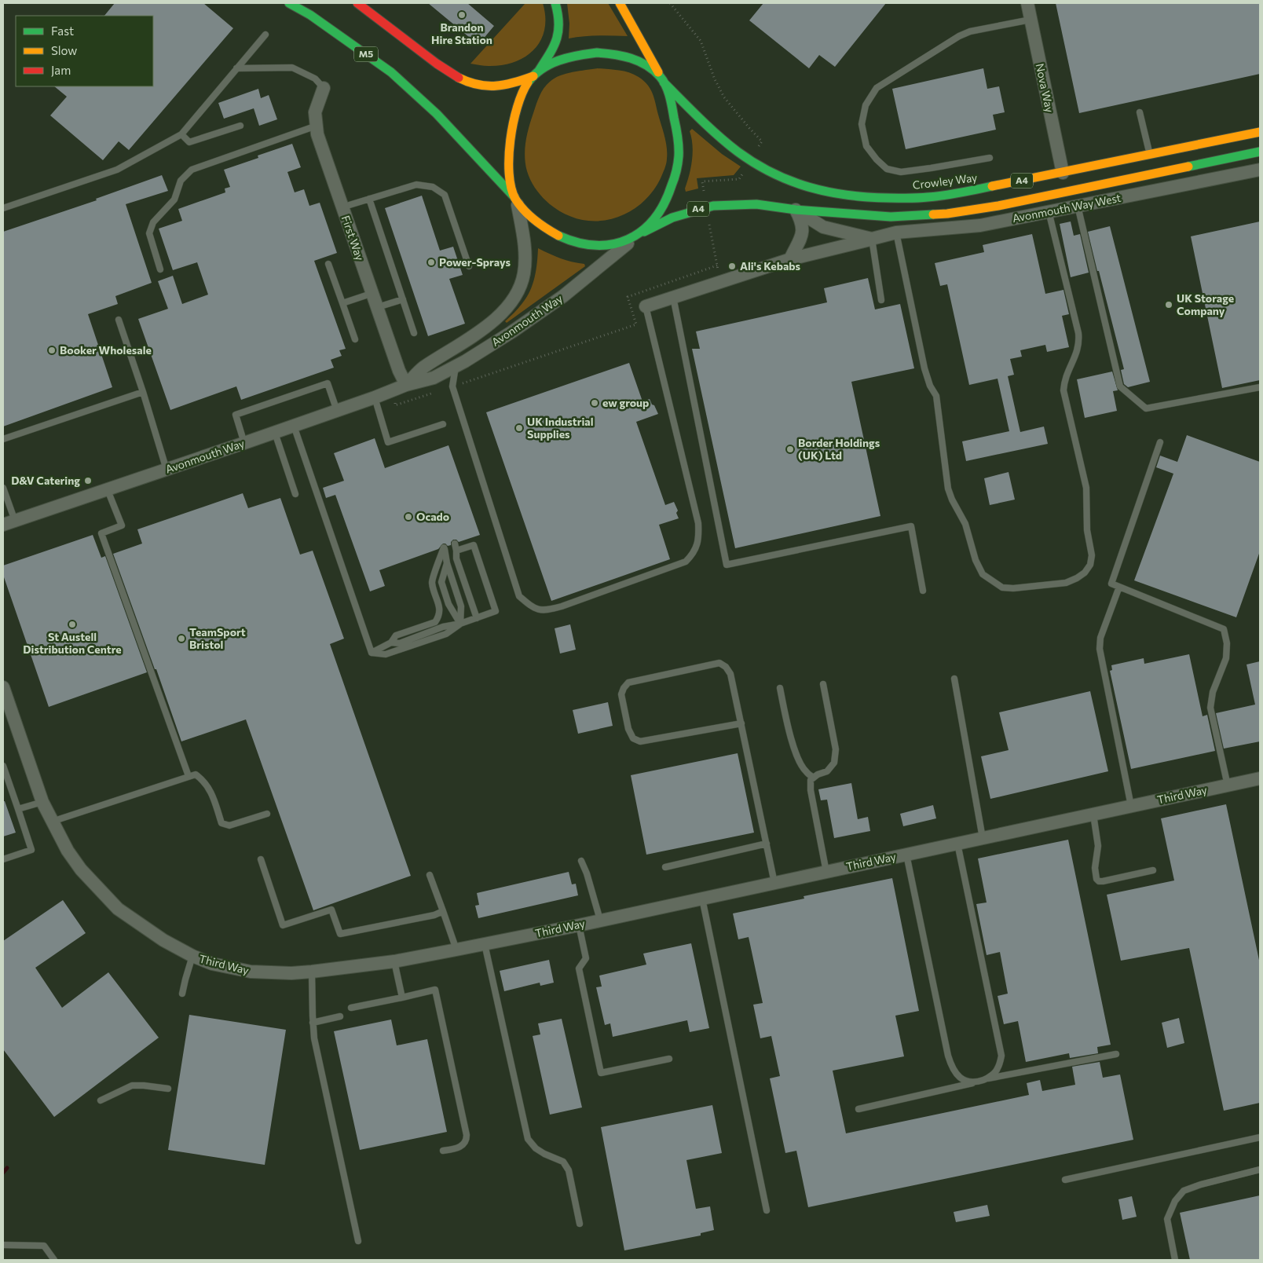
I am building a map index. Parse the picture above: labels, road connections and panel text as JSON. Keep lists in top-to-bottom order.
{
  "streets": {
    "highway": ["M5", "A4", "Crowley Way"],
    "street": [
      "Nova Way",
      "Avonmouth Way West",
      "First Way",
      "Avonmouth Way",
      "Third Way"
    ]
  },
  "crossings": [
    ["M5", "Avonmouth Way"],
    ["Nova Way", "Crowley Way"],
    ["A4", "Crowley Way"],
    ["A4", "Avonmouth Way West"],
    ["A4", "Avonmouth Way"],
    ["First Way", "Avonmouth Way"]
  ],
  "places": [
    "Brandon Hire Station",
    "Power-Sprays",
    "Ali's Kebabs",
    "UK Storage Company",
    "Booker Wholesale",
    "ew group",
    "UK Industrial Supplies",
    "Border Holdings (UK) Ltd",
    "D&V Catering",
    "Ocado",
    "St Austell Distribution Centre",
    "TeamSport Bristol"
  ],
  "legend": ["Fast", "Slow", "Jam"]
}
